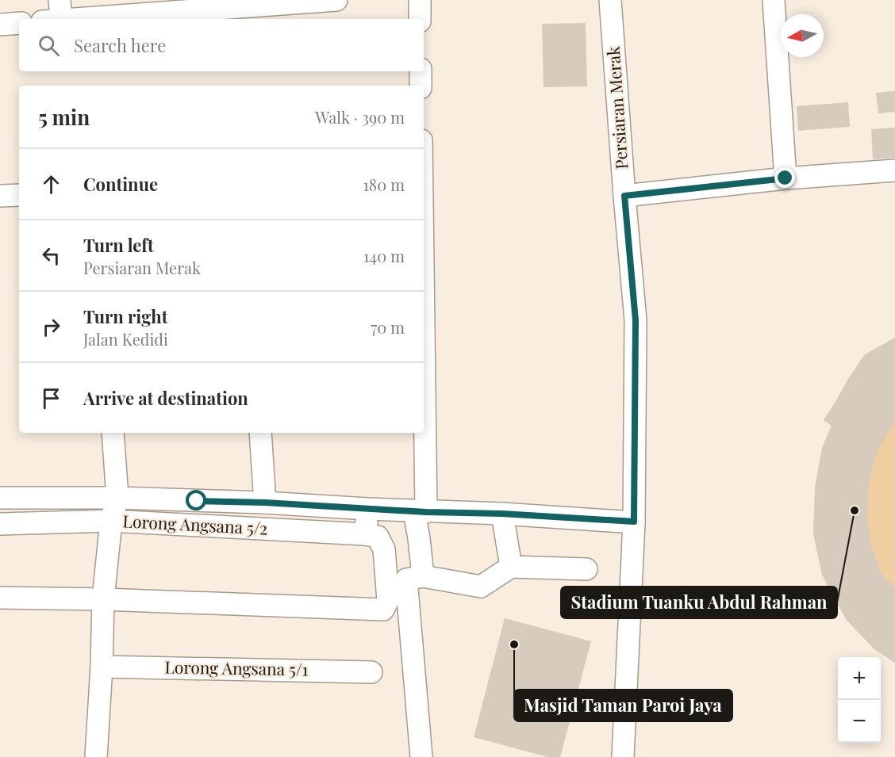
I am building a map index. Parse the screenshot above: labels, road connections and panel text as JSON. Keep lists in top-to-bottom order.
{
  "streets": {
    "street": ["Persiaran Merak", "Lorong Angsana 5/2", "Lorong Angsana 5/1"]
  },
  "places": ["Stadium Tuanku Abdul Rahman", "Masjid Taman Paroi Jaya"],
  "north": "left",
  "page": {
    "search": "Search here",
    "heading": ["5 min", "Walk · 390 m"],
    "list": [
      ["Continue", "180 m"],
      ["Turn left", "Persiaran Merak", "140 m"],
      ["Turn right", "Jalan Kedidi", "70 m"],
      "Arrive at destination"
    ],
    "map_buttons": ["+", "−"]
  }
}
